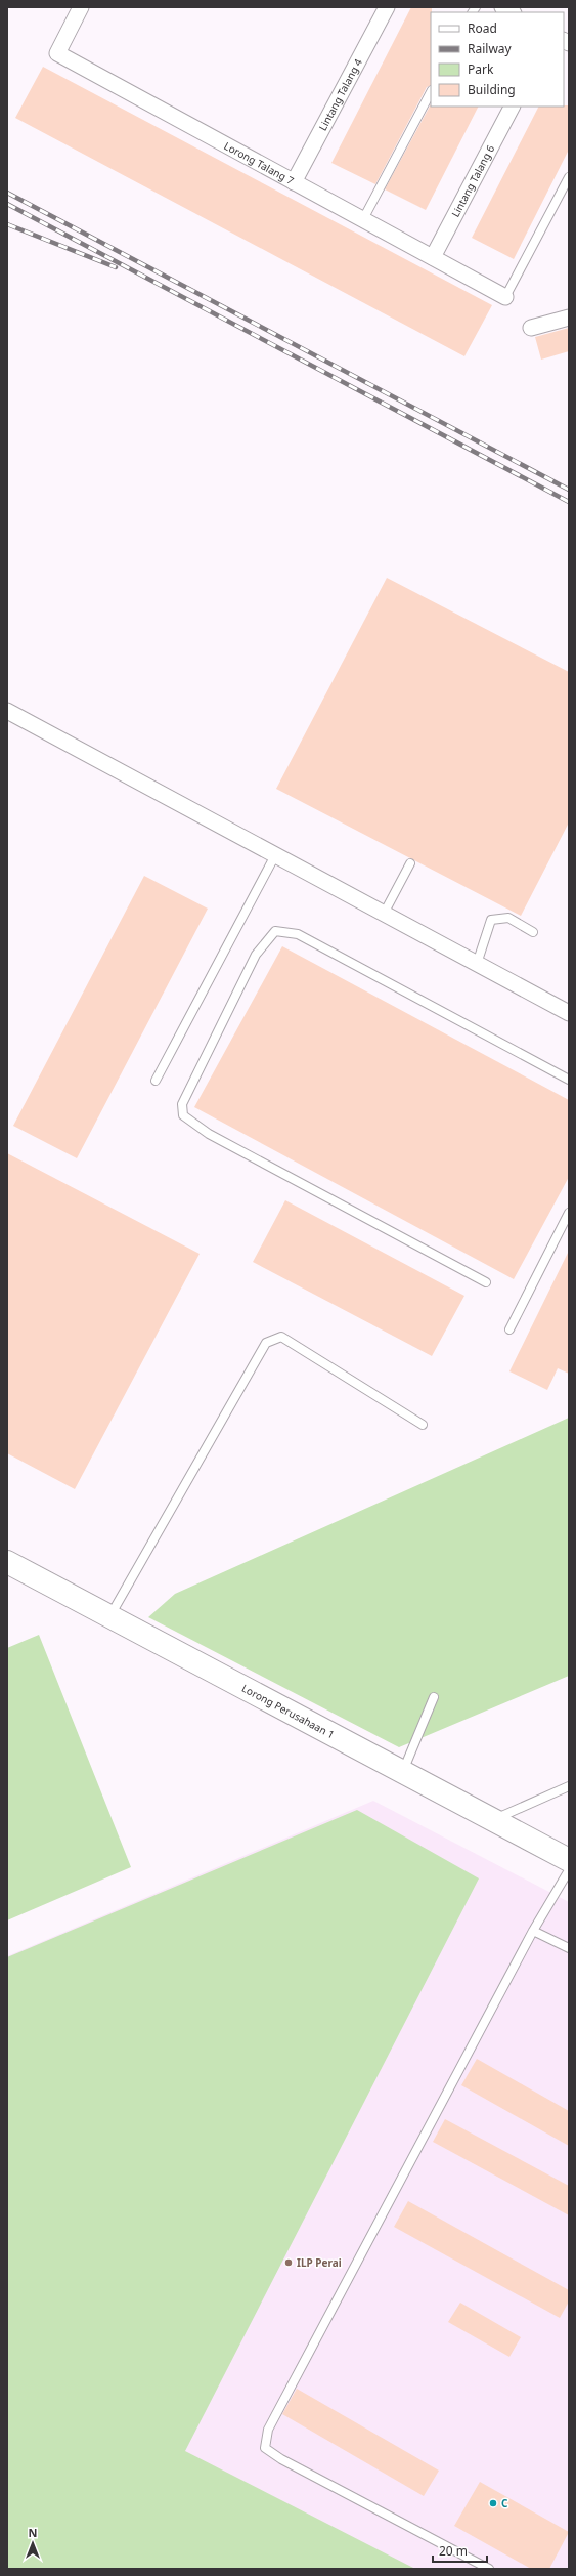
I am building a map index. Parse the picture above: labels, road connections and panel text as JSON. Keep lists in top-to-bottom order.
{
  "streets": {
    "street": [
      "Lintang Talang 4",
      "Lorong Talang 7",
      "Lintang Talang 6",
      "Lorong Perusahaan 1"
    ]
  },
  "crossings": [
    ["Lintang Talang 4", "Lorong Talang 7"],
    ["Lorong Talang 7", "Lintang Talang 6"]
  ],
  "places": ["ILP Perai", "C"],
  "legend": [
    "Road",
    "Railway",
    "Park",
    "Building"
  ],
  "scale_bar": "20 m",
  "north": "top"
}
